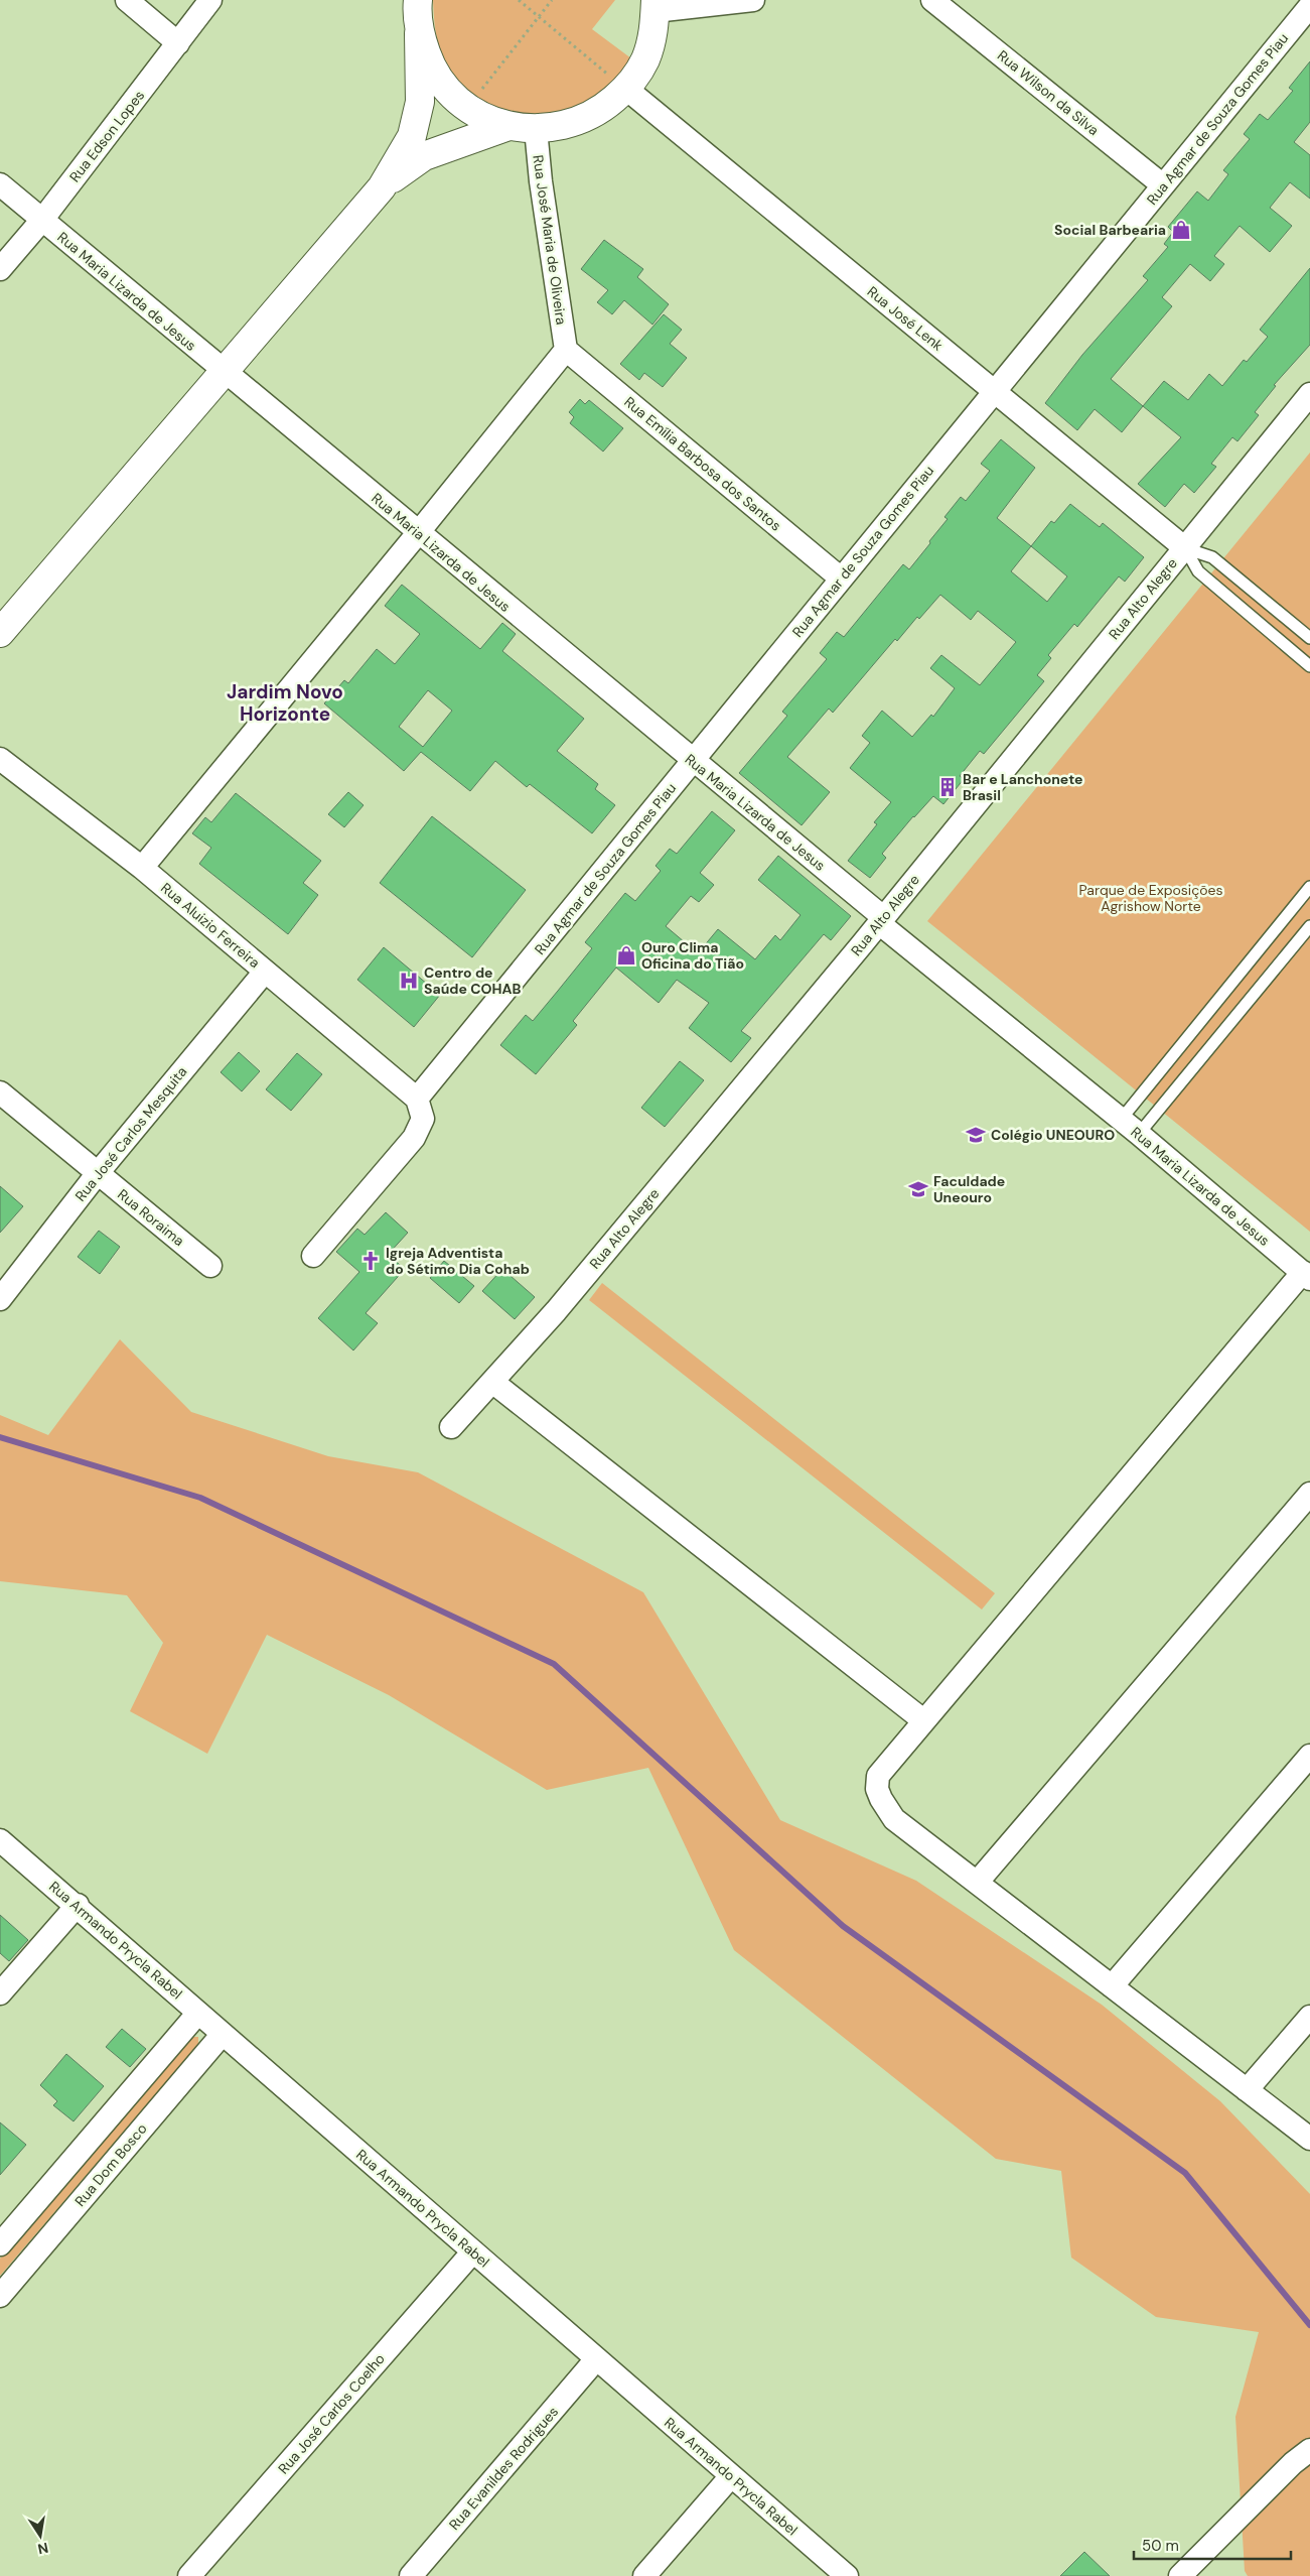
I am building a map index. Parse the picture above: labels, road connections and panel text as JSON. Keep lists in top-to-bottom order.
{
  "streets": {
    "street": [
      "Rua Wilson da Silva",
      "Rua Agmar de Souza Gomes Piau",
      "Rua Edson Lopes",
      "Rua José Maria de Oliveira",
      "Rua Maria Lizarda de Jesus",
      "Rua José Lenk",
      "Rua Emília Barbosa dos Santos",
      "Rua Alto Alegre",
      "Rua Aluizio Ferreira",
      "Rua José Carlos Mesquita",
      "Rua Roraima",
      "Rua Armando Prycla Rabel",
      "Rua Dom Bosco",
      "Rua José Carlos Coelho",
      "Rua Evanildes Rodrigues"
    ]
  },
  "crossings": [
    ["Rua Wilson da Silva", "Rua Agmar de Souza Gomes Piau"],
    ["Rua Agmar de Souza Gomes Piau", "Rua Maria Lizarda de Jesus"],
    ["Rua Agmar de Souza Gomes Piau", "Rua José Lenk"],
    ["Rua Agmar de Souza Gomes Piau", "Rua Emília Barbosa dos Santos"],
    ["Rua Agmar de Souza Gomes Piau", "Rua Aluizio Ferreira"],
    ["Rua Edson Lopes", "Rua Maria Lizarda de Jesus"],
    ["Rua José Maria de Oliveira", "Rua Emília Barbosa dos Santos"],
    ["Rua Maria Lizarda de Jesus", "Rua Alto Alegre"],
    ["Rua José Lenk", "Rua Alto Alegre"],
    ["Rua Aluizio Ferreira", "Rua José Carlos Mesquita"],
    ["Rua José Carlos Mesquita", "Rua Roraima"],
    ["Rua Armando Prycla Rabel", "Rua Dom Bosco"],
    ["Rua Armando Prycla Rabel", "Rua José Carlos Coelho"],
    ["Rua Armando Prycla Rabel", "Rua Evanildes Rodrigues"]
  ],
  "districts": ["Jardim Novo Horizonte"],
  "parks": ["Parque de Exposições Agrishow Norte"],
  "places": {
    "shop": ["Social Barbearia", "Ouro Clima Oficina do Tião"],
    "building": ["Bar e Lanchonete Brasil"],
    "hospital": ["Centro de Saúde COHAB"],
    "school or university": ["Colégio UNEOURO", "Faculdade Uneouro"],
    "church": ["Igreja Adventista do Sétimo Dia Cohab"]
  },
  "scale_bar": "50 m",
  "north": "bottom"
}
